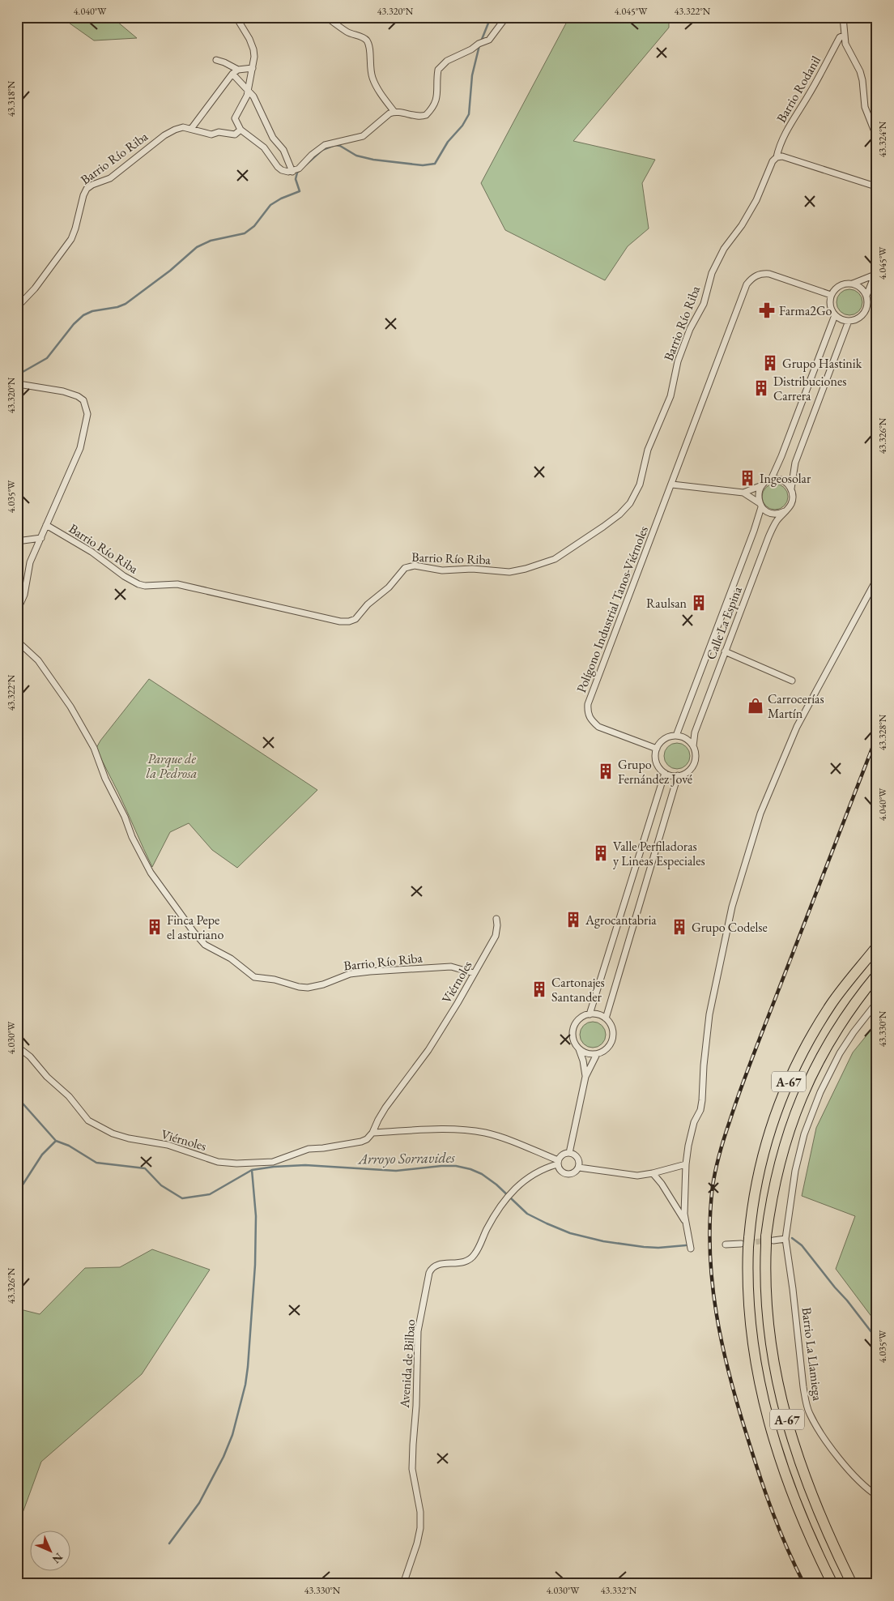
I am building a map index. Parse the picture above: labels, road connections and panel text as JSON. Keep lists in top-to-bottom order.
{
  "streets": {
    "highway": ["A-67"],
    "street": [
      "Barrio Rodanil",
      "Barrio Río Riba",
      "Polígono Industrial Tanos-Viérnoles",
      "Calle La Espina",
      "Viérnoles",
      "Barrio La Llamiega",
      "Avenida de Bilbao"
    ]
  },
  "crossings": [
    ["Barrio Rodanil", "Barrio Río Riba"],
    ["Barrio Río Riba", "Viérnoles"],
    ["Polígono Industrial Tanos-Viérnoles", "Calle La Espina"],
    ["Viérnoles", "Avenida de Bilbao"]
  ],
  "water": ["Arroyo Sorravides"],
  "parks": ["Parque de la Pedrosa"],
  "places": {
    "pharmacy": ["Farma2Go"],
    "building": [
      "Grupo Hastinik",
      "Distribuciones Carrera",
      "Ingeosolar",
      "Raulsan",
      "Grupo Fernández Jové",
      "Valle Perfiladoras y Lineas Especiales",
      "Agrocantabria",
      "Finca Pepe el asturiano",
      "Grupo Codelse",
      "Cartonajes Santander"
    ],
    "shop": ["Carrocerías Martín"]
  },
  "north": "bottom right",
  "coordinates": [
    "4.040°W",
    "43.320°N",
    "4.045°W",
    "43.322°N",
    "43.318°N",
    "43.324°N",
    "43.326°N",
    "4.035°W",
    "43.328°N",
    "43.330°N",
    "4.030°W",
    "43.332°N"
  ]
}
